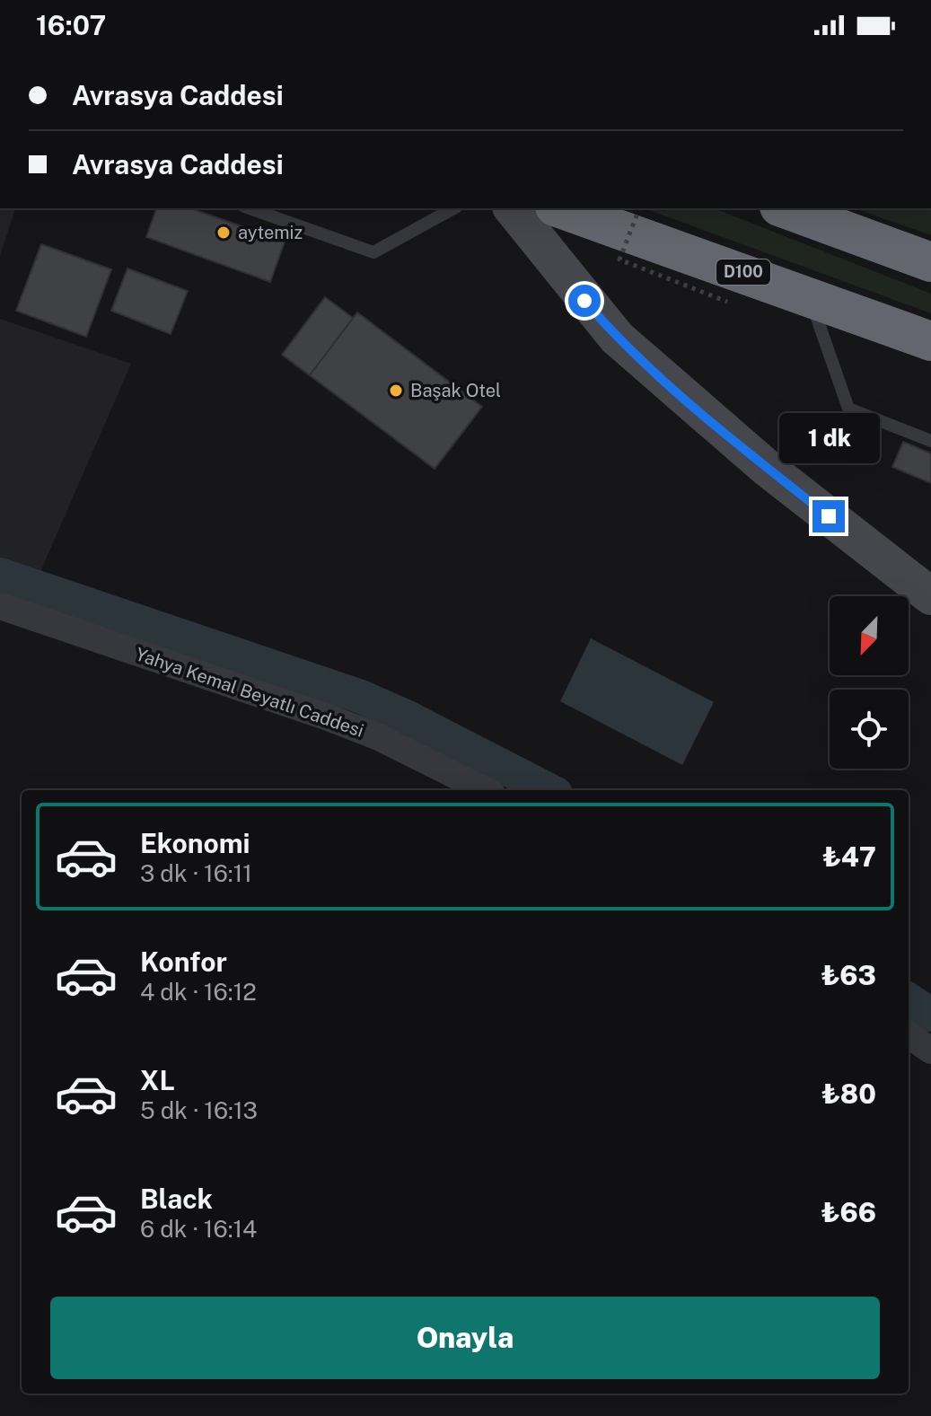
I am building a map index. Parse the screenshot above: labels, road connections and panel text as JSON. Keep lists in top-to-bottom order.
{
  "streets": {
    "highway": ["D100"],
    "street": ["Yahya Kemal Beyatlı Caddesi"]
  },
  "places": ["aytemiz", "Başak Otel"],
  "north": "bottom left",
  "page": {
    "status": "16:07",
    "banner": ["Avrasya Caddesi", "Avrasya Caddesi"],
    "bubble": "1 dk",
    "list": [
      {
        "name": "Ekonomi",
        "note": "3 dk · 16:11",
        "value": "₺47"
      },
      {
        "name": "Konfor",
        "note": "4 dk · 16:12",
        "value": "₺63"
      },
      {
        "name": "XL",
        "note": "5 dk · 16:13",
        "value": "₺80"
      },
      {
        "name": "Black",
        "note": "6 dk · 16:14",
        "value": "₺66"
      }
    ],
    "buttons": "Onayla"
  }
}
